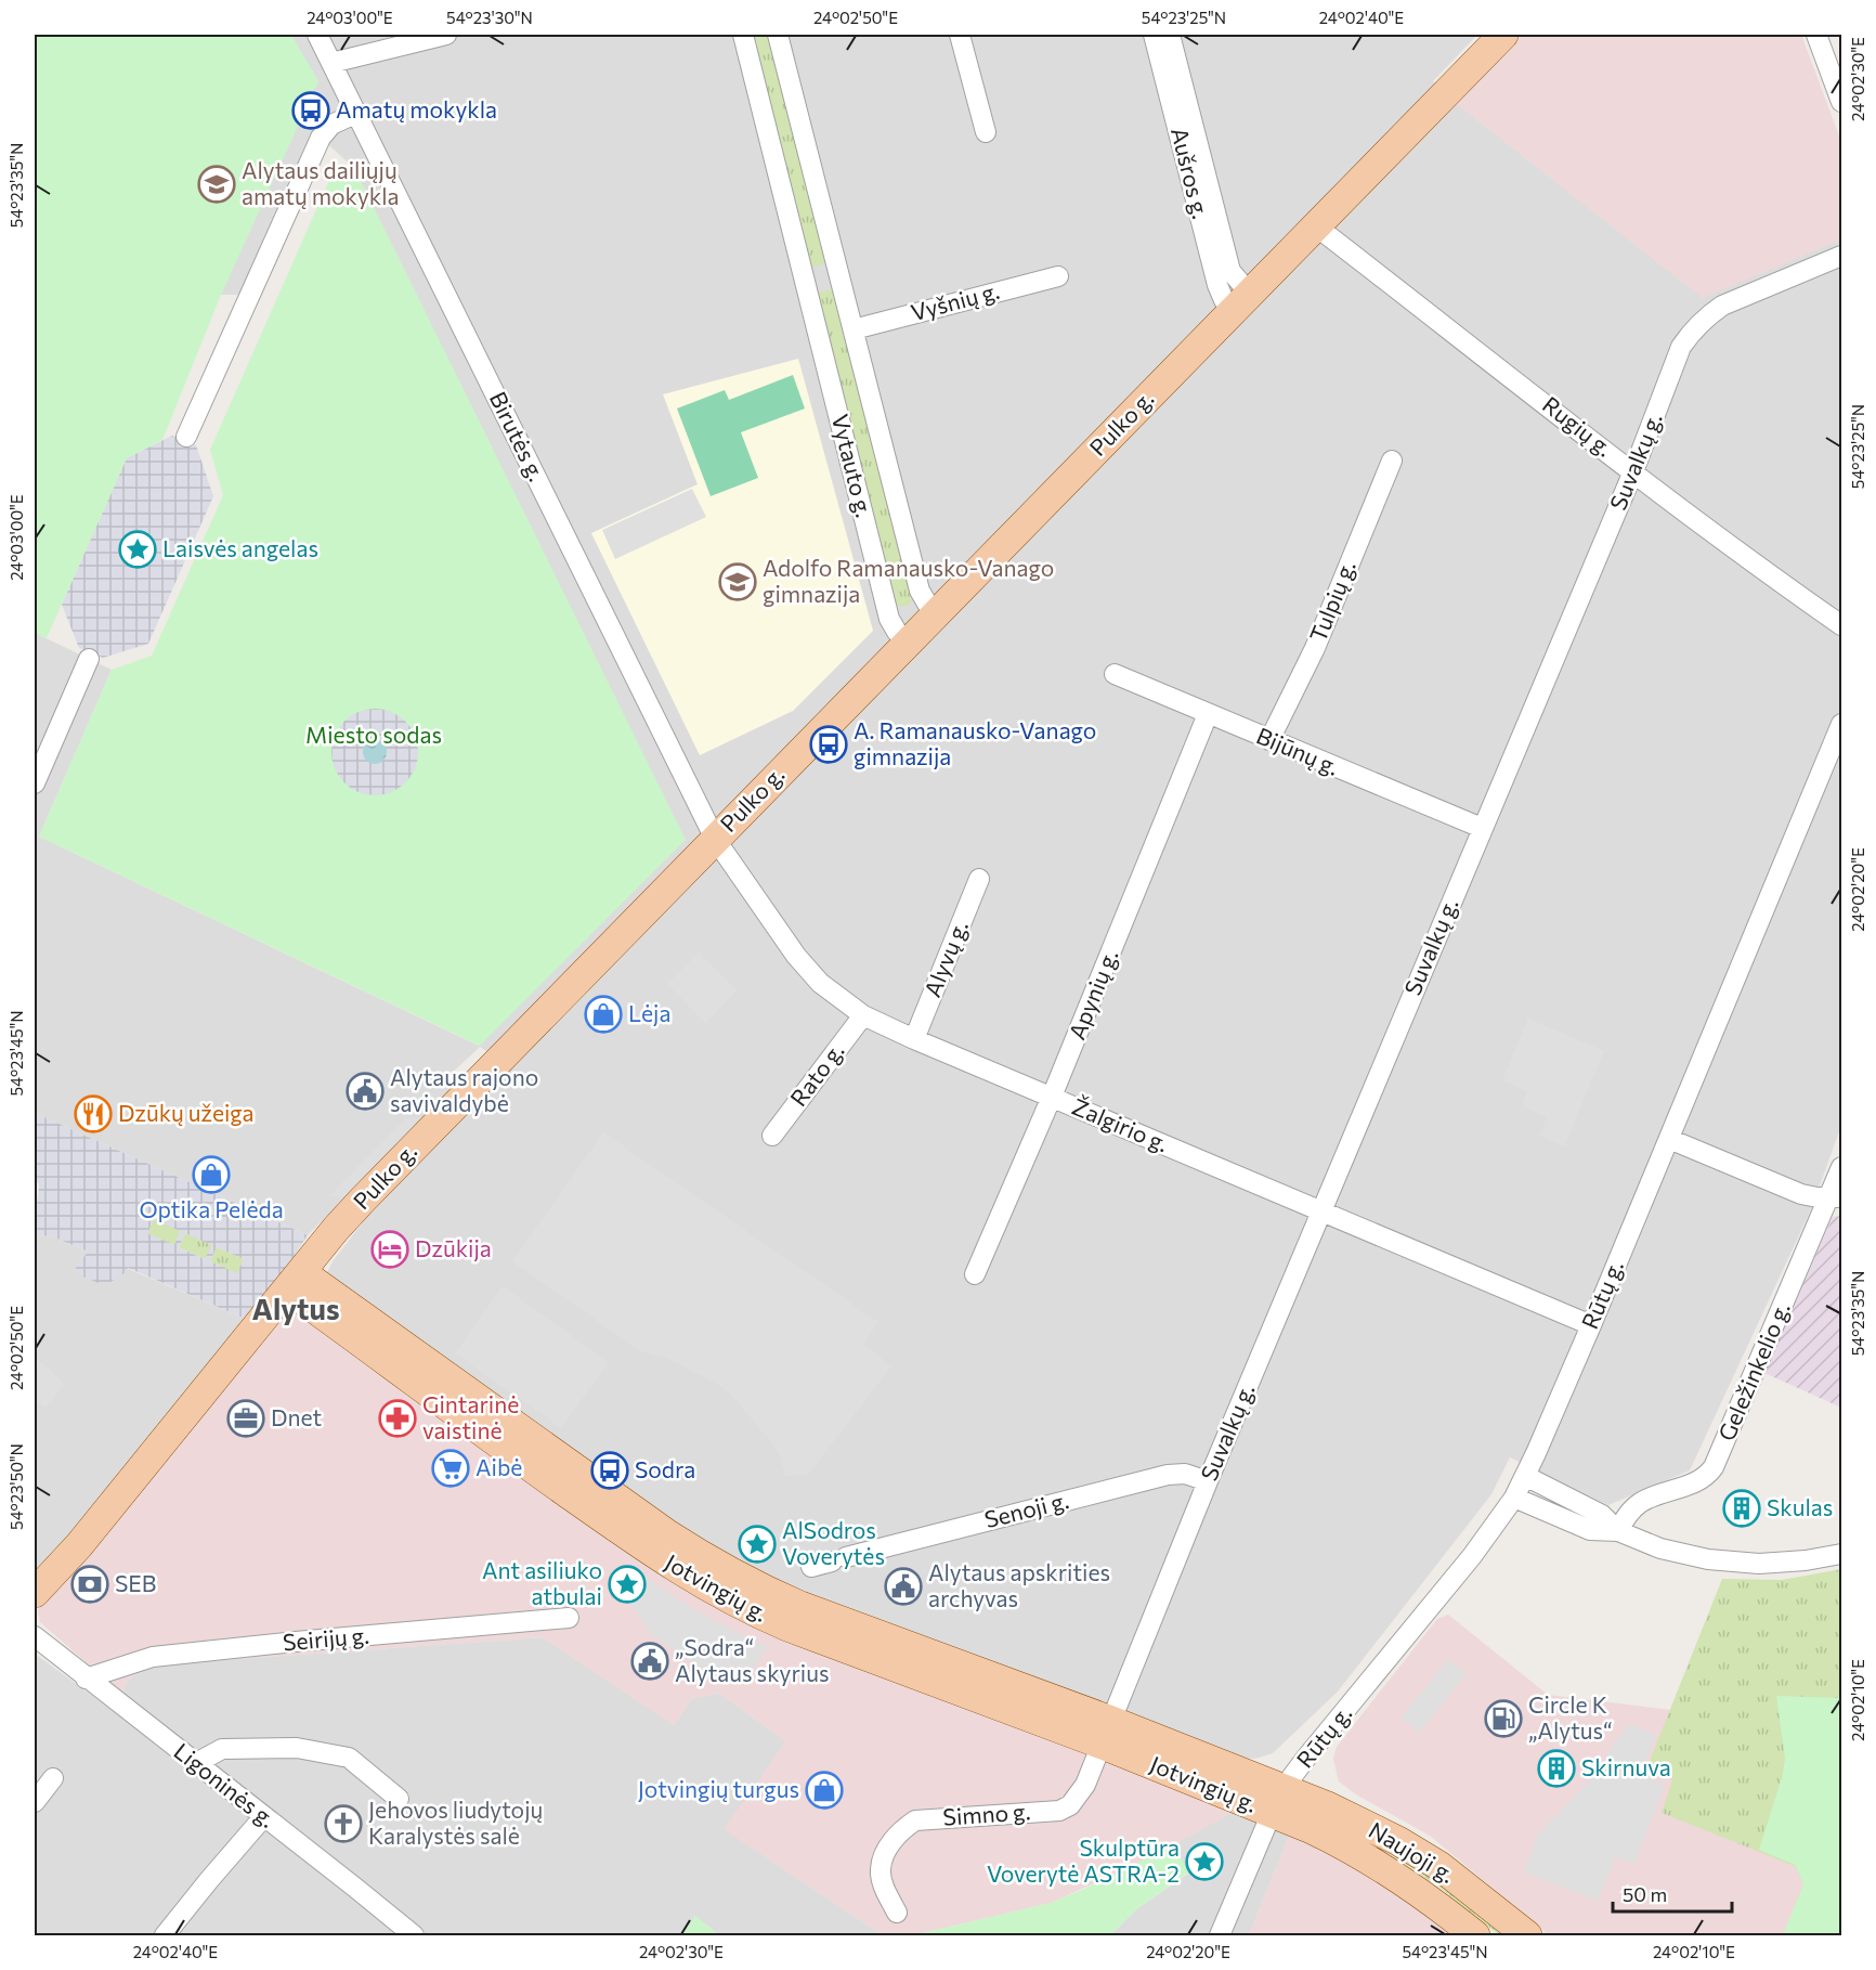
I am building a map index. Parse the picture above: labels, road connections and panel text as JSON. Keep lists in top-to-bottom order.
{
  "streets": {
    "main road": ["Pulko g.", "Jotvingių g.", "Naujoji g."],
    "street": [
      "Aušros g.",
      "Vyšnių g.",
      "Rugių g.",
      "Birutės g.",
      "Suvalkų g.",
      "Vytauto g.",
      "Tulpių g.",
      "Bijūnų g.",
      "Alyvų g.",
      "Apynių g.",
      "Rato g.",
      "Žalgirio g.",
      "Rūtų g.",
      "Geležinkelio g.",
      "Senoji g.",
      "Seirijų g.",
      "Ligoninės g.",
      "Simno g."
    ]
  },
  "crossings": [
    ["Aušros g.", "Pulko g."],
    ["Vyšnių g.", "Vytauto g."],
    ["Pulko g.", "Rugių g."],
    ["Pulko g.", "Birutės g."],
    ["Pulko g.", "Vytauto g."],
    ["Pulko g.", "Žalgirio g."],
    ["Pulko g.", "Jotvingių g."],
    ["Rugių g.", "Suvalkų g."],
    ["Birutės g.", "Žalgirio g."],
    ["Suvalkų g.", "Bijūnų g."],
    ["Suvalkų g.", "Žalgirio g."],
    ["Suvalkų g.", "Senoji g."],
    ["Suvalkų g.", "Jotvingių g."],
    ["Suvalkų g.", "Simno g."],
    ["Tulpių g.", "Bijūnų g."],
    ["Bijūnų g.", "Apynių g."],
    ["Alyvų g.", "Žalgirio g."],
    ["Apynių g.", "Žalgirio g."],
    ["Rato g.", "Žalgirio g."],
    ["Žalgirio g.", "Rūtų g."],
    ["Rūtų g.", "Jotvingių g."],
    ["Rūtų g.", "Naujoji g."],
    ["Jotvingių g.", "Simno g."],
    ["Jotvingių g.", "Naujoji g."],
    ["Seirijų g.", "Ligoninės g."]
  ],
  "districts": ["Alytus"],
  "parks": ["Miesto sodas"],
  "places": {
    "bus stop": ["Amatų mokykla", "A. Ramanausko-Vanago gimnazija", "Sodra"],
    "school or university": ["Alytaus dailiųjų amatų mokykla", "Adolfo Ramanausko-Vanago gimnazija"],
    "place": [
      "Laisvės angelas",
      "AlSodros Voverytės",
      "Ant asiliuko atbulai",
      "Skulptūra Voverytė ASTRA-2"
    ],
    "shop": ["Lėja", "Optika Pelėda", "Jotvingių turgus"],
    "public building": ["Alytaus rajono savivaldybė", "Alytaus apskrities archyvas", "„Sodra“ Alytaus skyrius"],
    "restaurant": ["Dzūkų užeiga"],
    "hotel": ["Dzūkija"],
    "office": ["Dnet"],
    "pharmacy": ["Gintarinė vaistinė"],
    "supermarket": ["Aibė"],
    "building": ["Skulas", "Skirnuva"],
    "bank": ["SEB"],
    "fuel station": ["Circle K „Alytus“"],
    "church": ["Jehovos liudytojų Karalystės salė"]
  },
  "scale_bar": "50 m",
  "coordinates": [
    "24°03'00\"E",
    "54°23'30\"N",
    "24°02'50\"E",
    "54°23'25\"N",
    "24°02'40\"E",
    "24°02'30\"E",
    "54°23'35\"N",
    "24°02'20\"E",
    "54°23'45\"N",
    "54°23'50\"N",
    "24°02'10\"E"
  ]
}
